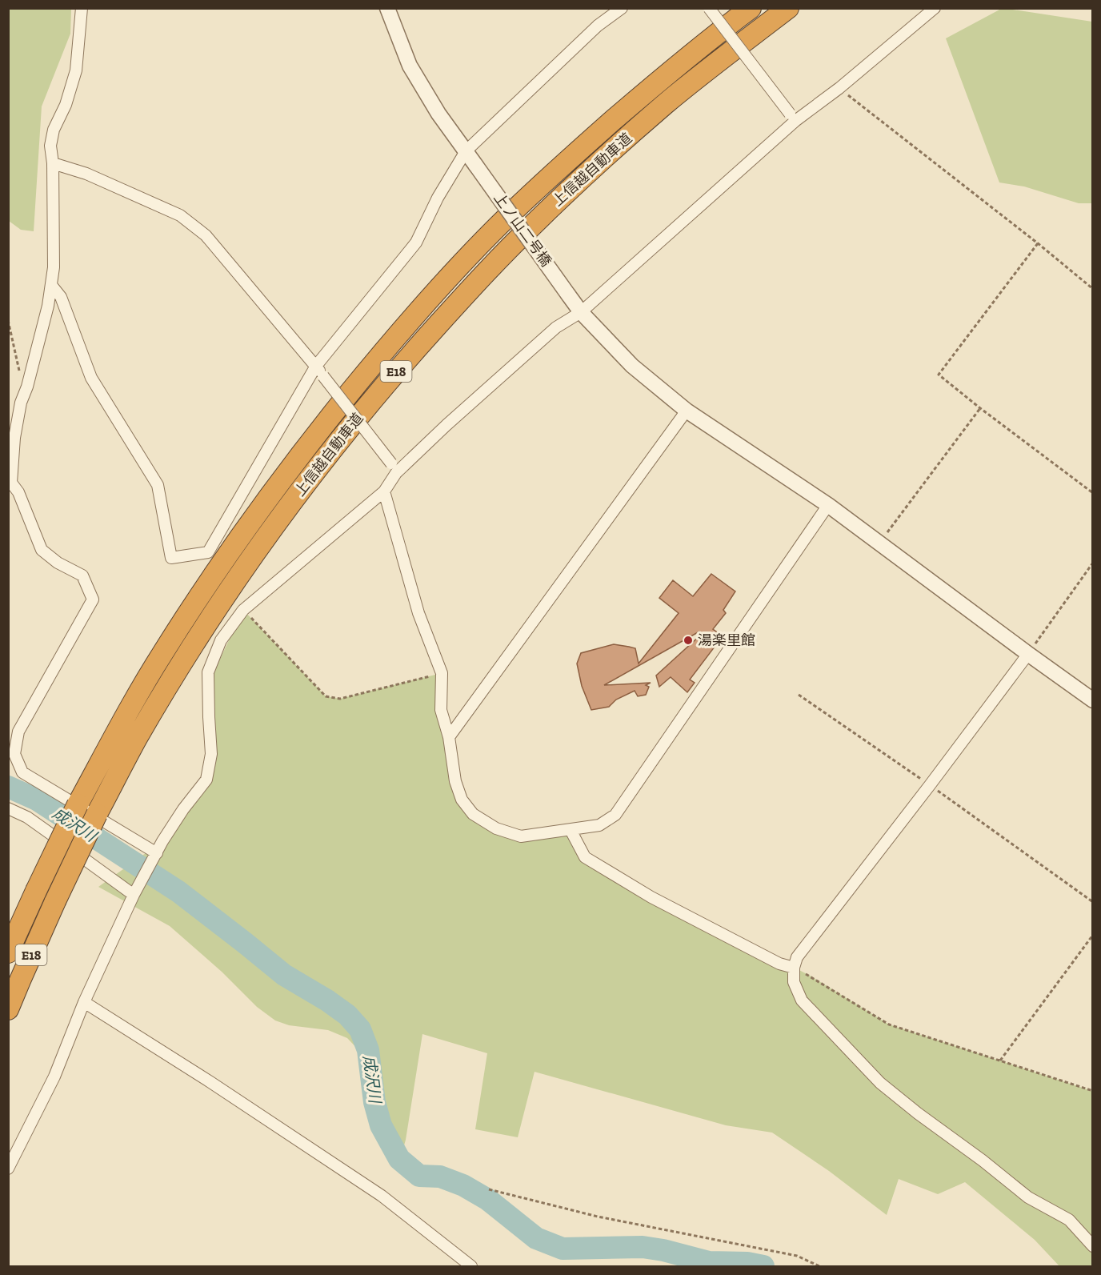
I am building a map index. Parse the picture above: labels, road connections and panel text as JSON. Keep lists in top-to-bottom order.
{
  "streets": {
    "highway": ["上信越自動車道", "E18"],
    "street": ["上ノ山二号橋"]
  },
  "water": ["成沢川"],
  "places": ["湯楽里館"]
}
